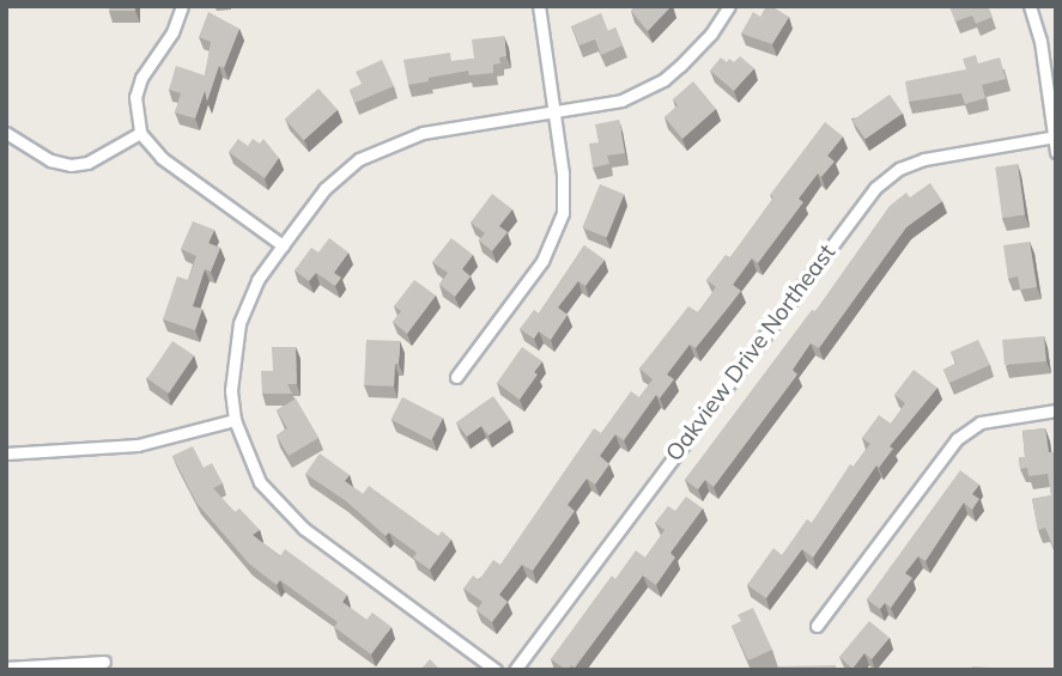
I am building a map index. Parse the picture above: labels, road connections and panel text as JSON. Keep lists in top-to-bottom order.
{
  "streets": {
    "street": ["Oakview Drive Northeast"]
  }
}
